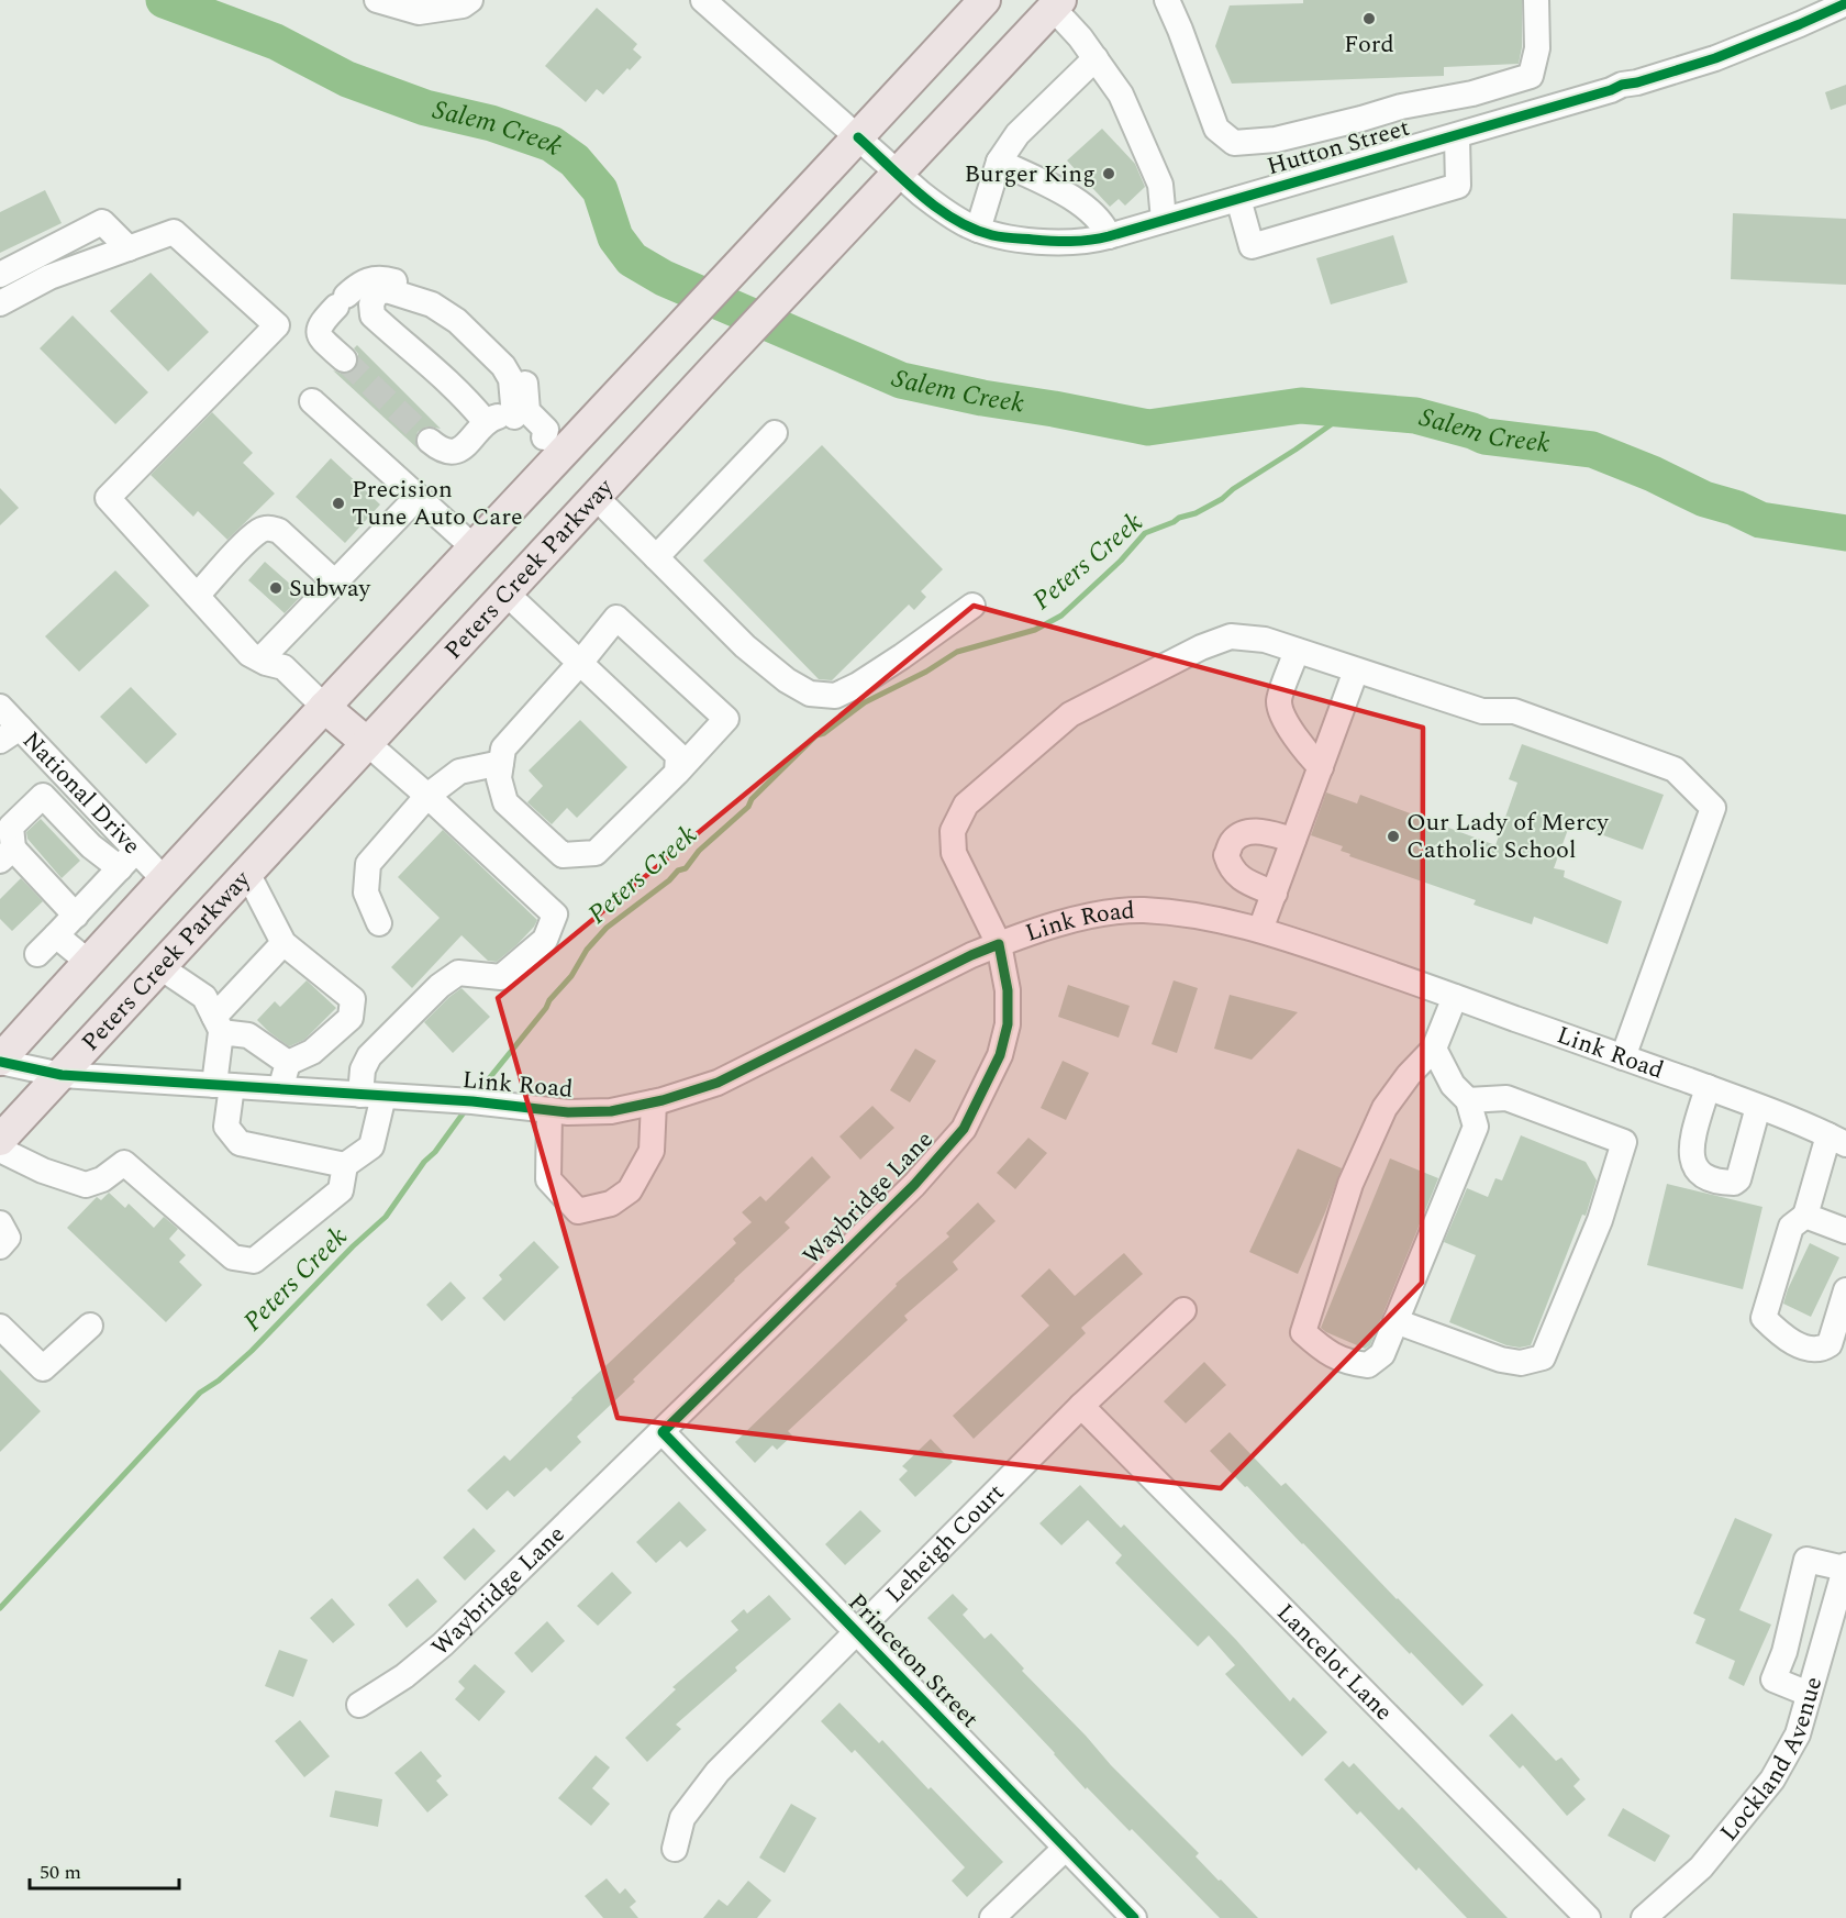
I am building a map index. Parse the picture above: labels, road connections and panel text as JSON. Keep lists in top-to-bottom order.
{
  "streets": {
    "main road": ["Peters Creek Parkway"],
    "street": [
      "Hutton Street",
      "National Drive",
      "Link Road",
      "Waybridge Lane",
      "Leheigh Court",
      "Princeton Street",
      "Lancelot Lane",
      "Lockland Avenue"
    ]
  },
  "crossings": [
    ["Hutton Street", "Peters Creek Parkway"],
    ["Peters Creek Parkway", "Link Road"],
    ["Link Road", "Waybridge Lane"],
    ["Waybridge Lane", "Princeton Street"],
    ["Leheigh Court", "Princeton Street"],
    ["Leheigh Court", "Lancelot Lane"]
  ],
  "water": ["Salem Creek", "Peters Creek"],
  "places": [
    "Ford",
    "Burger King",
    "Precision Tune Auto Care",
    "Subway",
    "Our Lady of Mercy Catholic School"
  ],
  "scale_bar": "50 m"
}
